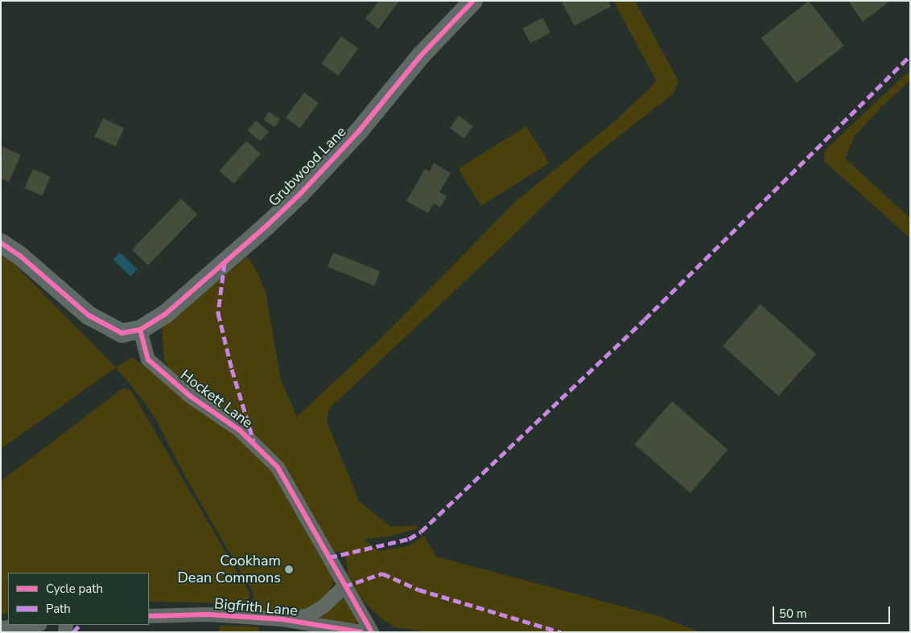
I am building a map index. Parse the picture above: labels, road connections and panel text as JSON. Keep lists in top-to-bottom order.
{
  "streets": {
    "street": ["Grubwood Lane", "Hockett Lane", "Bigfrith Lane"]
  },
  "crossings": [
    ["Grubwood Lane", "Hockett Lane"]
  ],
  "places": ["Cookham Dean Commons"],
  "legend": ["Cycle path", "Path"],
  "scale_bar": "50 m"
}
